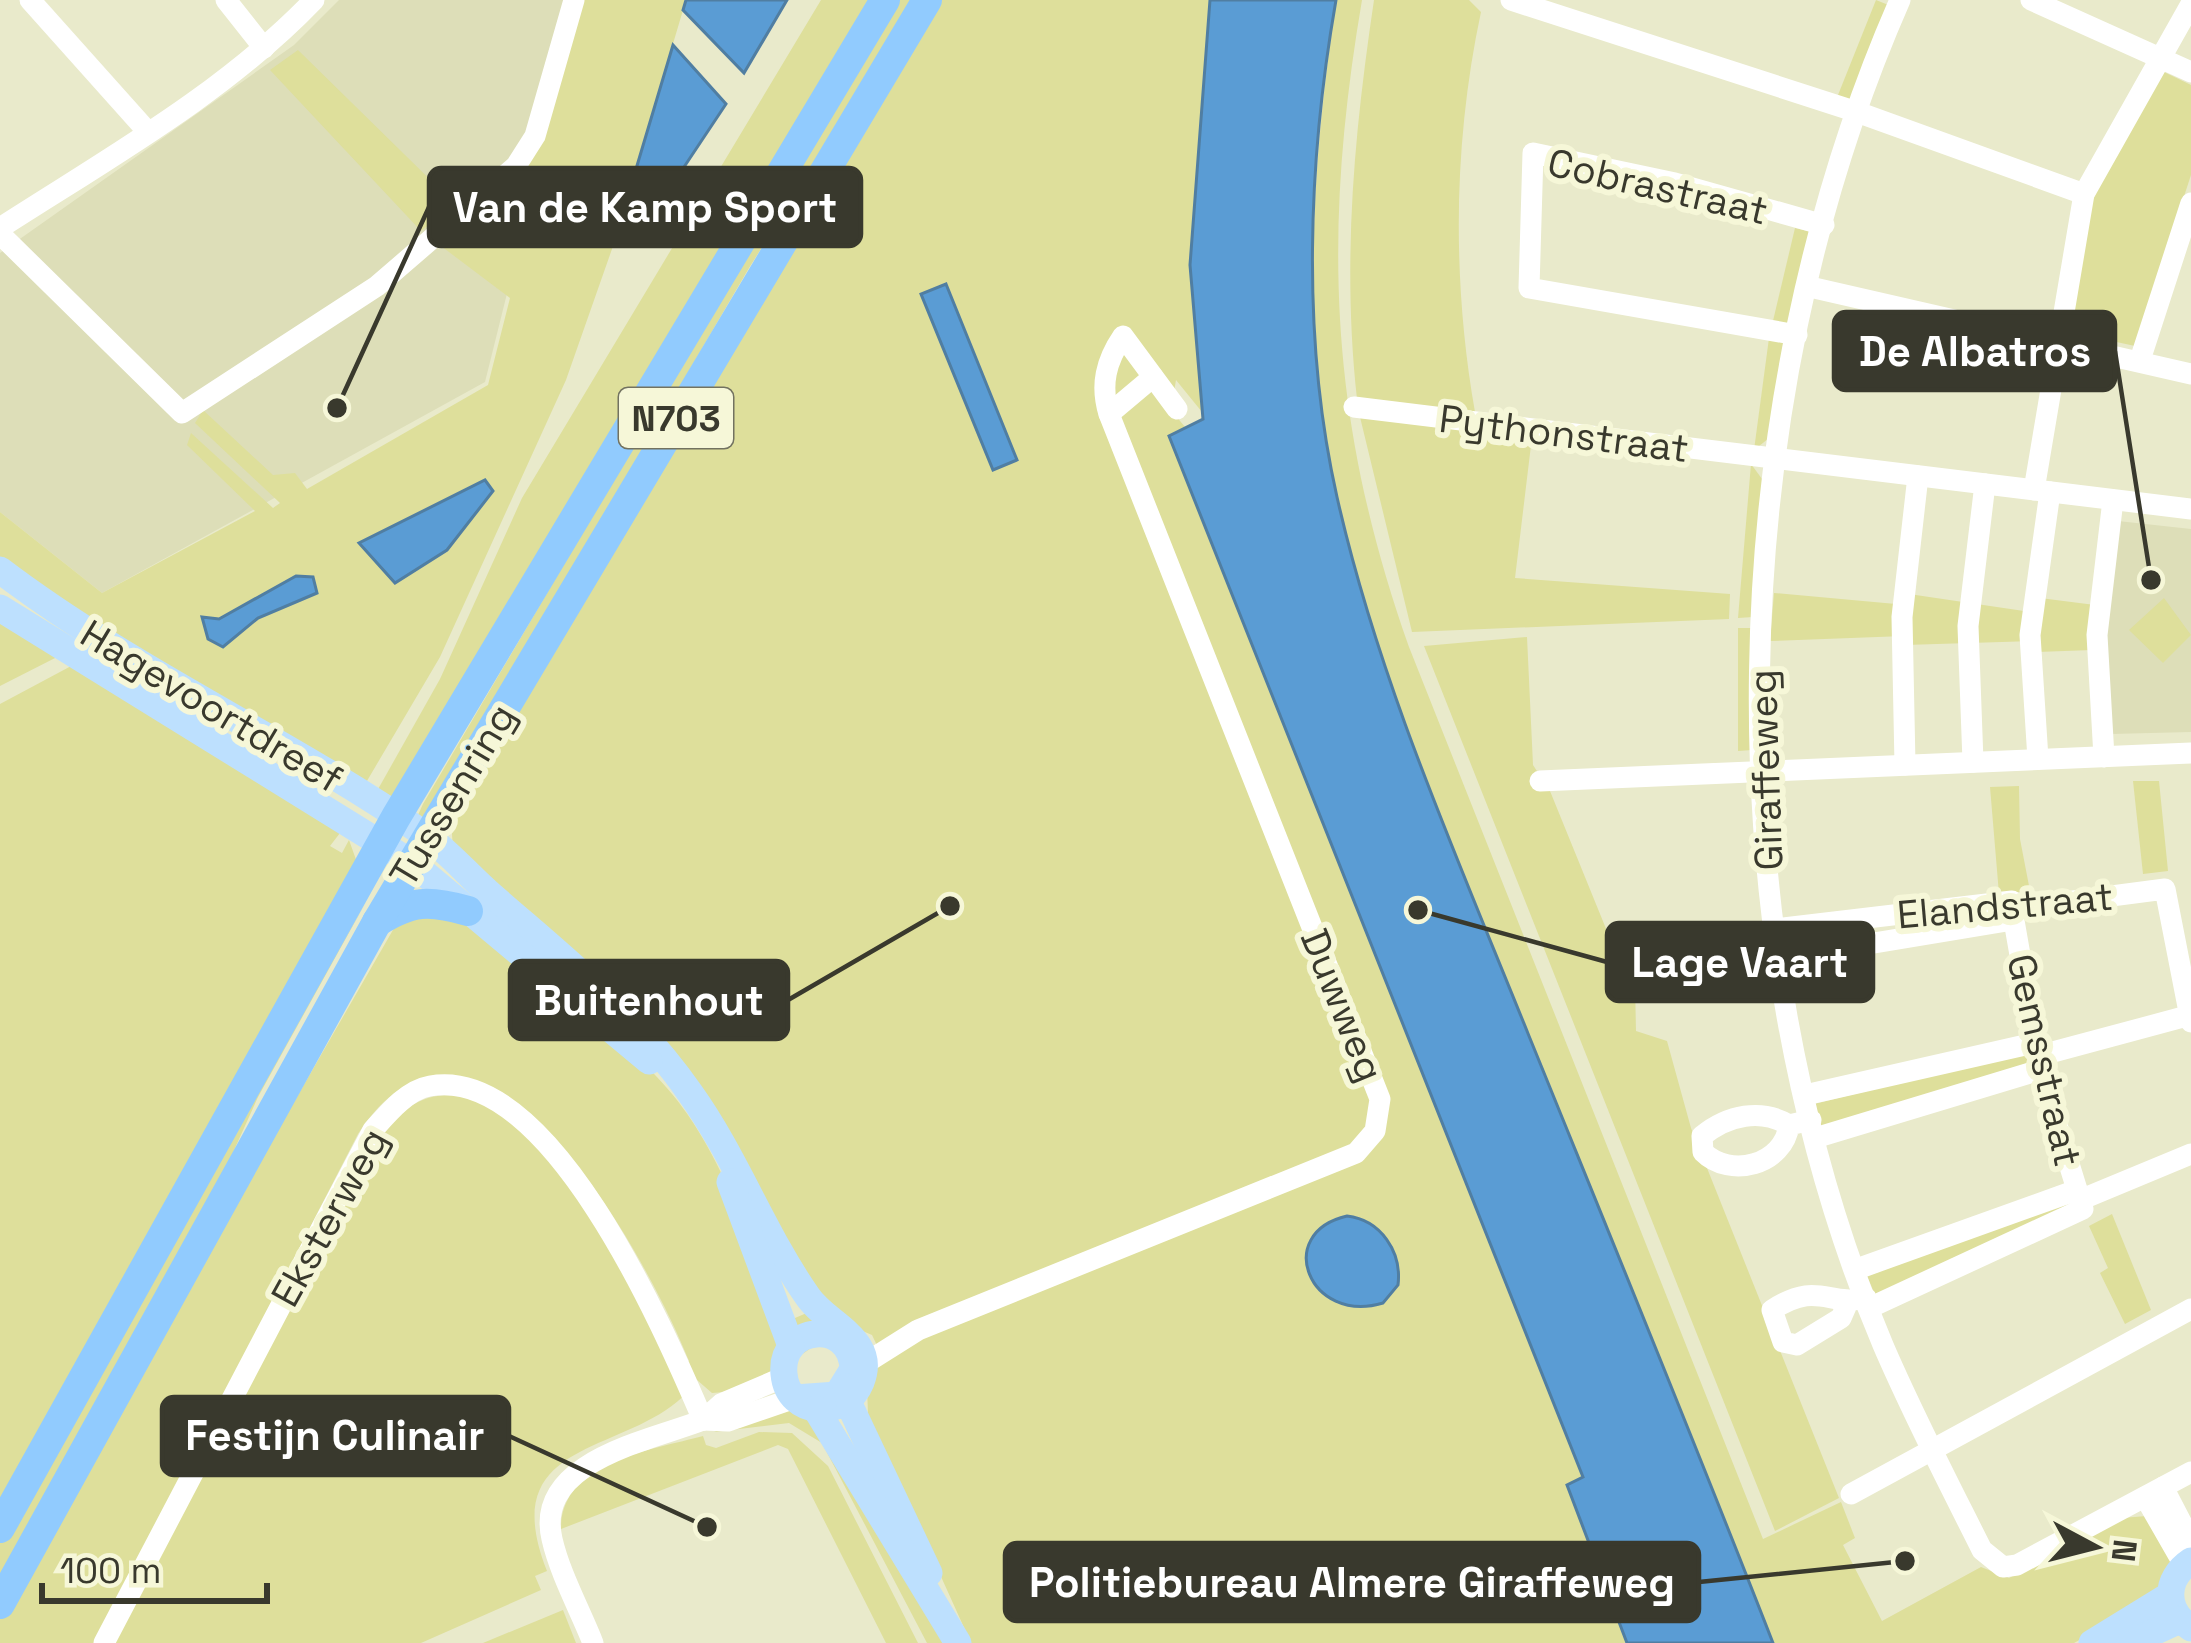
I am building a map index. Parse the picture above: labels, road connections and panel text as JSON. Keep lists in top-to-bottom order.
{
  "streets": {
    "highway": ["N703", "Tussenring"],
    "main road": ["Hagevoortdreef"],
    "street": [
      "Cobrastraat",
      "Pythonstraat",
      "Giraffeweg",
      "Elandstraat",
      "Duwweg",
      "Gemsstraat",
      "Eksterweg"
    ]
  },
  "crossings": [
    ["Cobrastraat", "Giraffeweg"],
    ["Pythonstraat", "Giraffeweg"],
    ["Hagevoortdreef", "Tussenring"],
    ["Giraffeweg", "Elandstraat"],
    ["Elandstraat", "Gemsstraat"]
  ],
  "places": [
    "Van de Kamp Sport",
    "De Albatros",
    "Buitenhout",
    "Lage Vaart",
    "Festijn Culinair",
    "Politiebureau Almere Giraffeweg"
  ],
  "scale_bar": "100 m",
  "north": "right"
}
